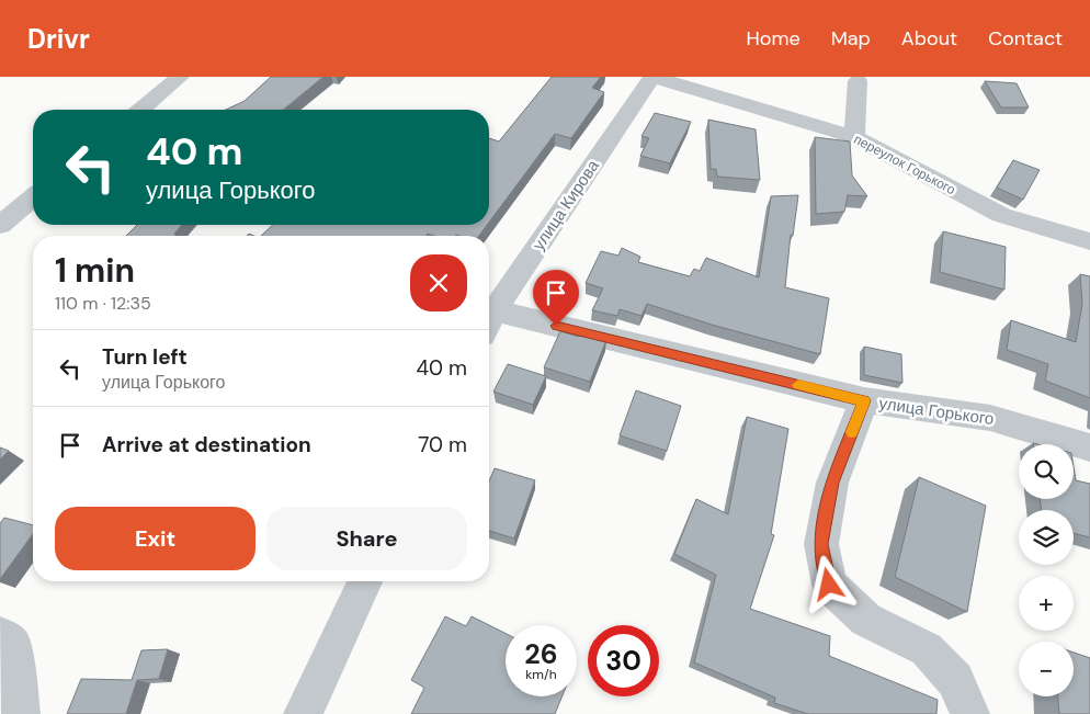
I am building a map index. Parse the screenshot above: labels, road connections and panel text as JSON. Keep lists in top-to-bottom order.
{
  "streets": {
    "street": ["переулок Горького", "улица Кирова", "улица Горького"]
  },
  "crossings": [
    ["переулок Горького", "улица Кирова"],
    ["улица Кирова", "улица Горького"]
  ],
  "page": {
    "header": "Drivr",
    "nav": [
      "Home",
      "Map",
      "About",
      "Contact"
    ],
    "turn": ["40 m", "улица Горького"],
    "heading": ["1 min", "110 m · 12:35"],
    "list": [
      {
        "name": "Turn left",
        "note": "улица Горького",
        "value": "40 m"
      },
      {
        "name": "Arrive at destination",
        "value": "70 m"
      }
    ],
    "map_buttons": ["+", "−"],
    "buttons": ["Exit", "Share"],
    "speed": "26 km/h",
    "limit": "30"
  }
}
